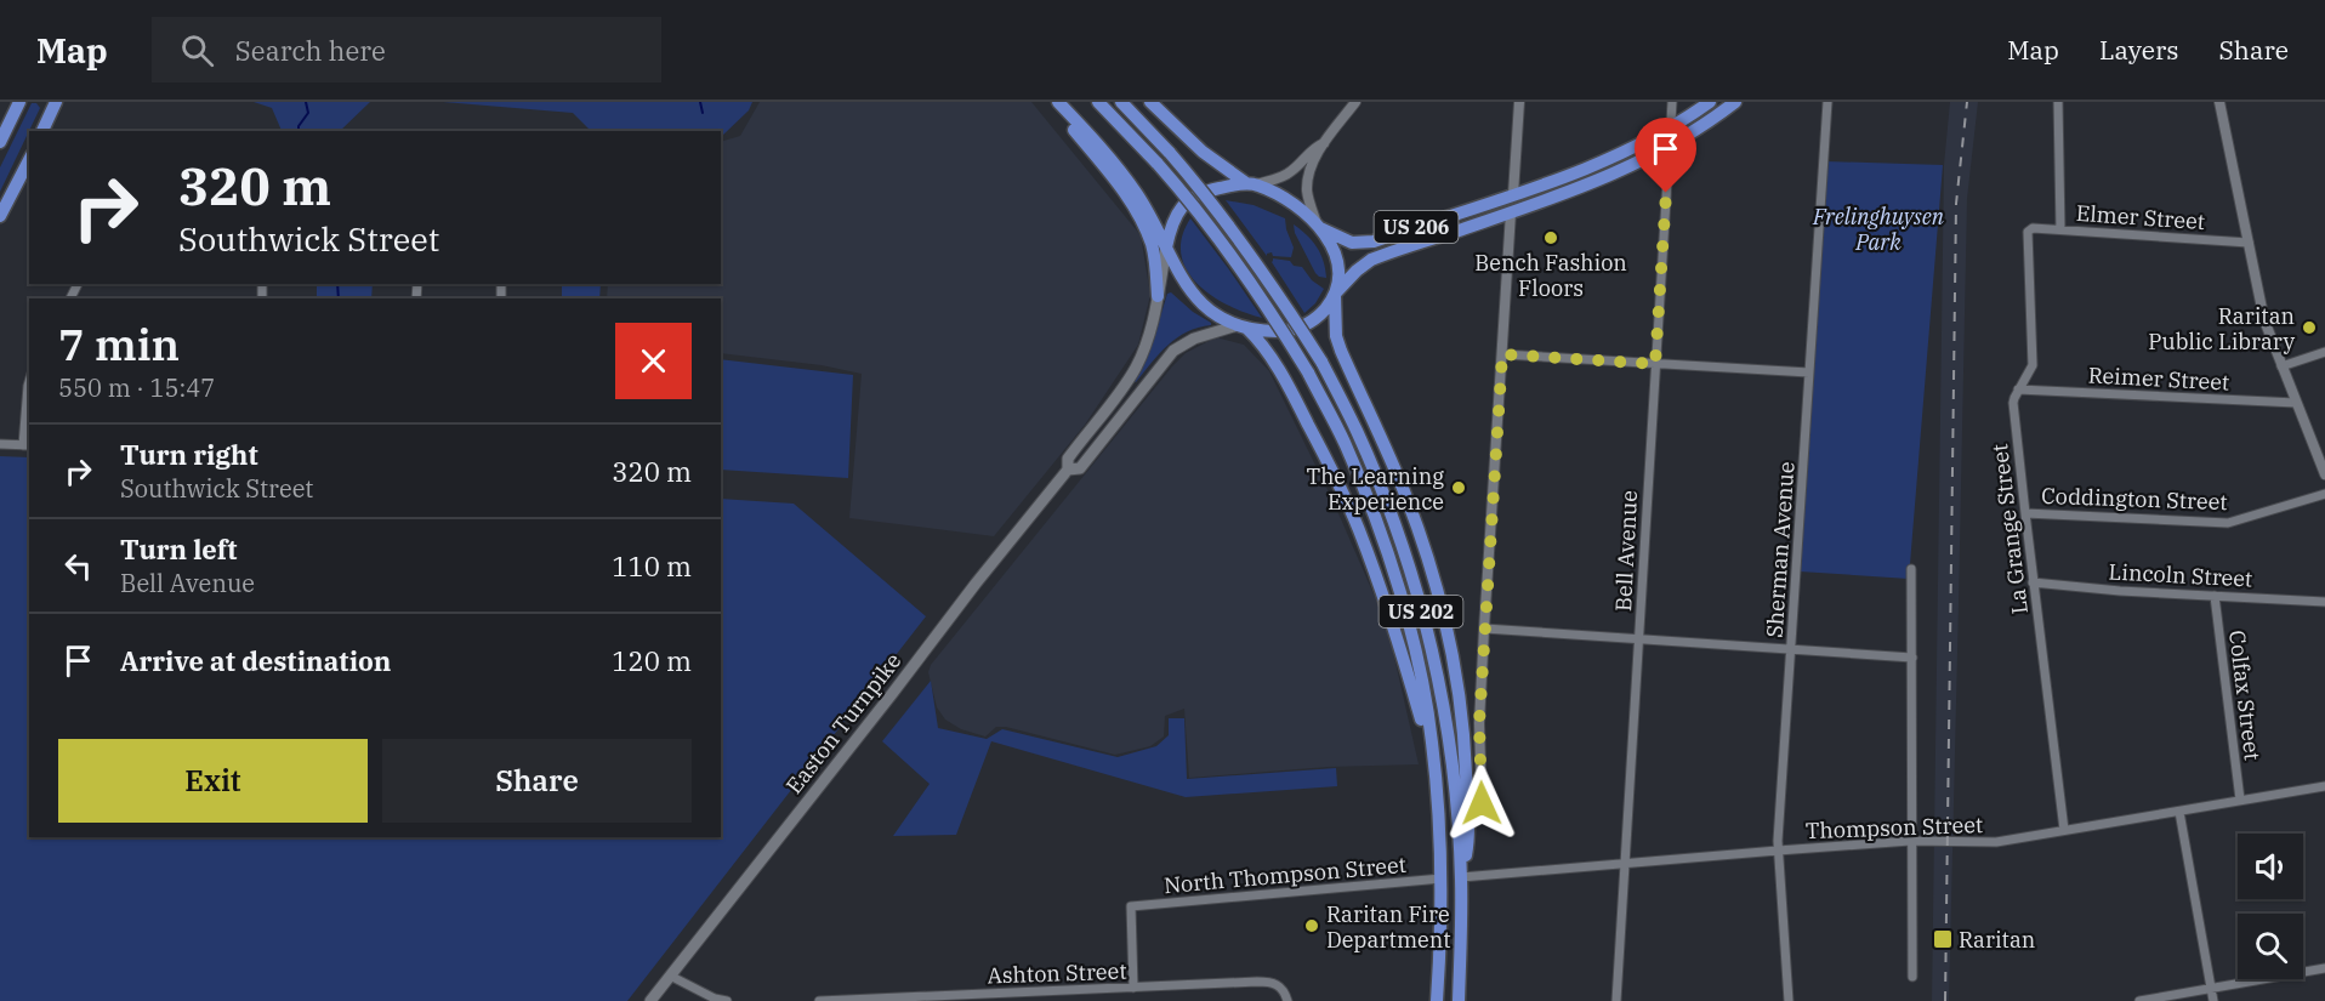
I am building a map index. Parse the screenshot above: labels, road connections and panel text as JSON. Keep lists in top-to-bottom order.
{
  "streets": {
    "highway": ["US 206", "US 202"],
    "main road": ["Easton Turnpike"],
    "street": [
      "Elmer Street",
      "Reimer Street",
      "Coddington Street",
      "La Grange Street",
      "Sherman Avenue",
      "Bell Avenue",
      "Lincoln Street",
      "Colfax Street",
      "Thompson Street",
      "North Thompson Street",
      "Ashton Street"
    ]
  },
  "crossings": [
    ["Elmer Street", "La Grange Street"],
    ["US 206", "Bell Avenue"],
    ["US 206", "Easton Turnpike"],
    ["Reimer Street", "La Grange Street"],
    ["Coddington Street", "La Grange Street"],
    ["La Grange Street", "Lincoln Street"],
    ["La Grange Street", "Thompson Street"],
    ["Sherman Avenue", "Thompson Street"],
    ["Bell Avenue", "Thompson Street"],
    ["Lincoln Street", "Colfax Street"],
    ["US 202", "Thompson Street"],
    ["US 202", "North Thompson Street"],
    ["Colfax Street", "Thompson Street"],
    ["North Thompson Street", "Ashton Street"]
  ],
  "parks": ["Frelinghuysen Park"],
  "places": {
    "other": [
      "Bench Fashion Floors",
      "Raritan Public Library",
      "The Learning Experience",
      "Raritan Fire Department"
    ],
    "transit": ["Raritan"]
  },
  "page": {
    "header": "Map",
    "search": "Search here",
    "nav": ["Map", "Layers", "Share"],
    "turn": ["320 m", "Southwick Street"],
    "heading": ["7 min", "550 m · 15:47"],
    "list": [
      {
        "name": "Turn right",
        "note": "Southwick Street",
        "value": "320 m"
      },
      {
        "name": "Turn left",
        "note": "Bell Avenue",
        "value": "110 m"
      },
      {
        "name": "Arrive at destination",
        "value": "120 m"
      }
    ],
    "buttons": ["Exit", "Share"]
  }
}
